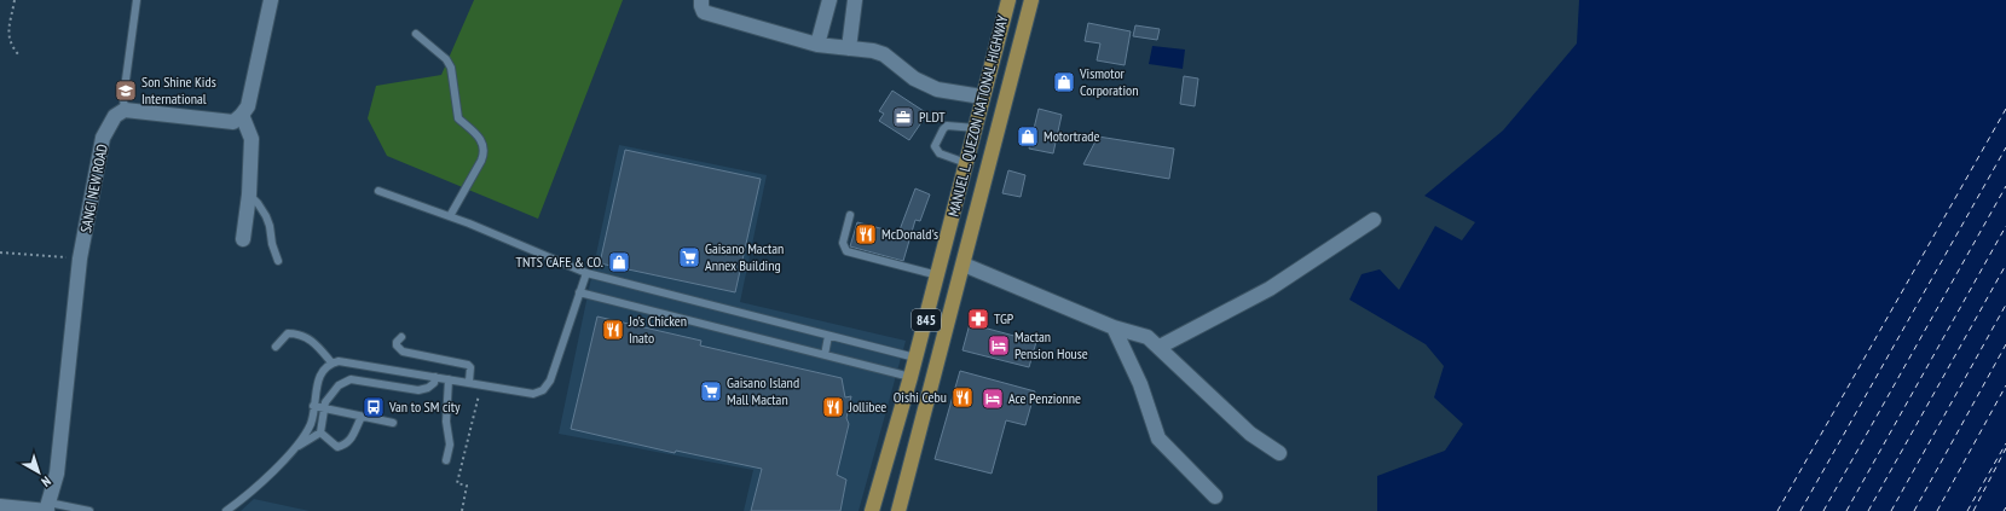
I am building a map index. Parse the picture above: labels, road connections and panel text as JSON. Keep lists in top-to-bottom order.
{
  "streets": {
    "main road": ["MANUEL L. QUEZON NATIONAL HIGHWAY", "845"],
    "street": ["SANGI NEW ROAD"]
  },
  "places": {
    "shop": ["Vismotor Corporation", "Motortrade", "TNTS CAFE & CO."],
    "school or university": ["Son Shine Kids International"],
    "office": ["PLDT"],
    "restaurant": [
      "McDonald's",
      "Jo's Chicken Inato",
      "Oishi Cebu",
      "Jollibee"
    ],
    "supermarket": ["Gaisano Mactan Annex Building", "Gaisano Island Mall Mactan"],
    "pharmacy": ["TGP"],
    "hotel": ["Mactan Pension House", "Ace Penzionne"],
    "bus stop": ["Van to SM city"]
  },
  "north": "bottom right"
}
